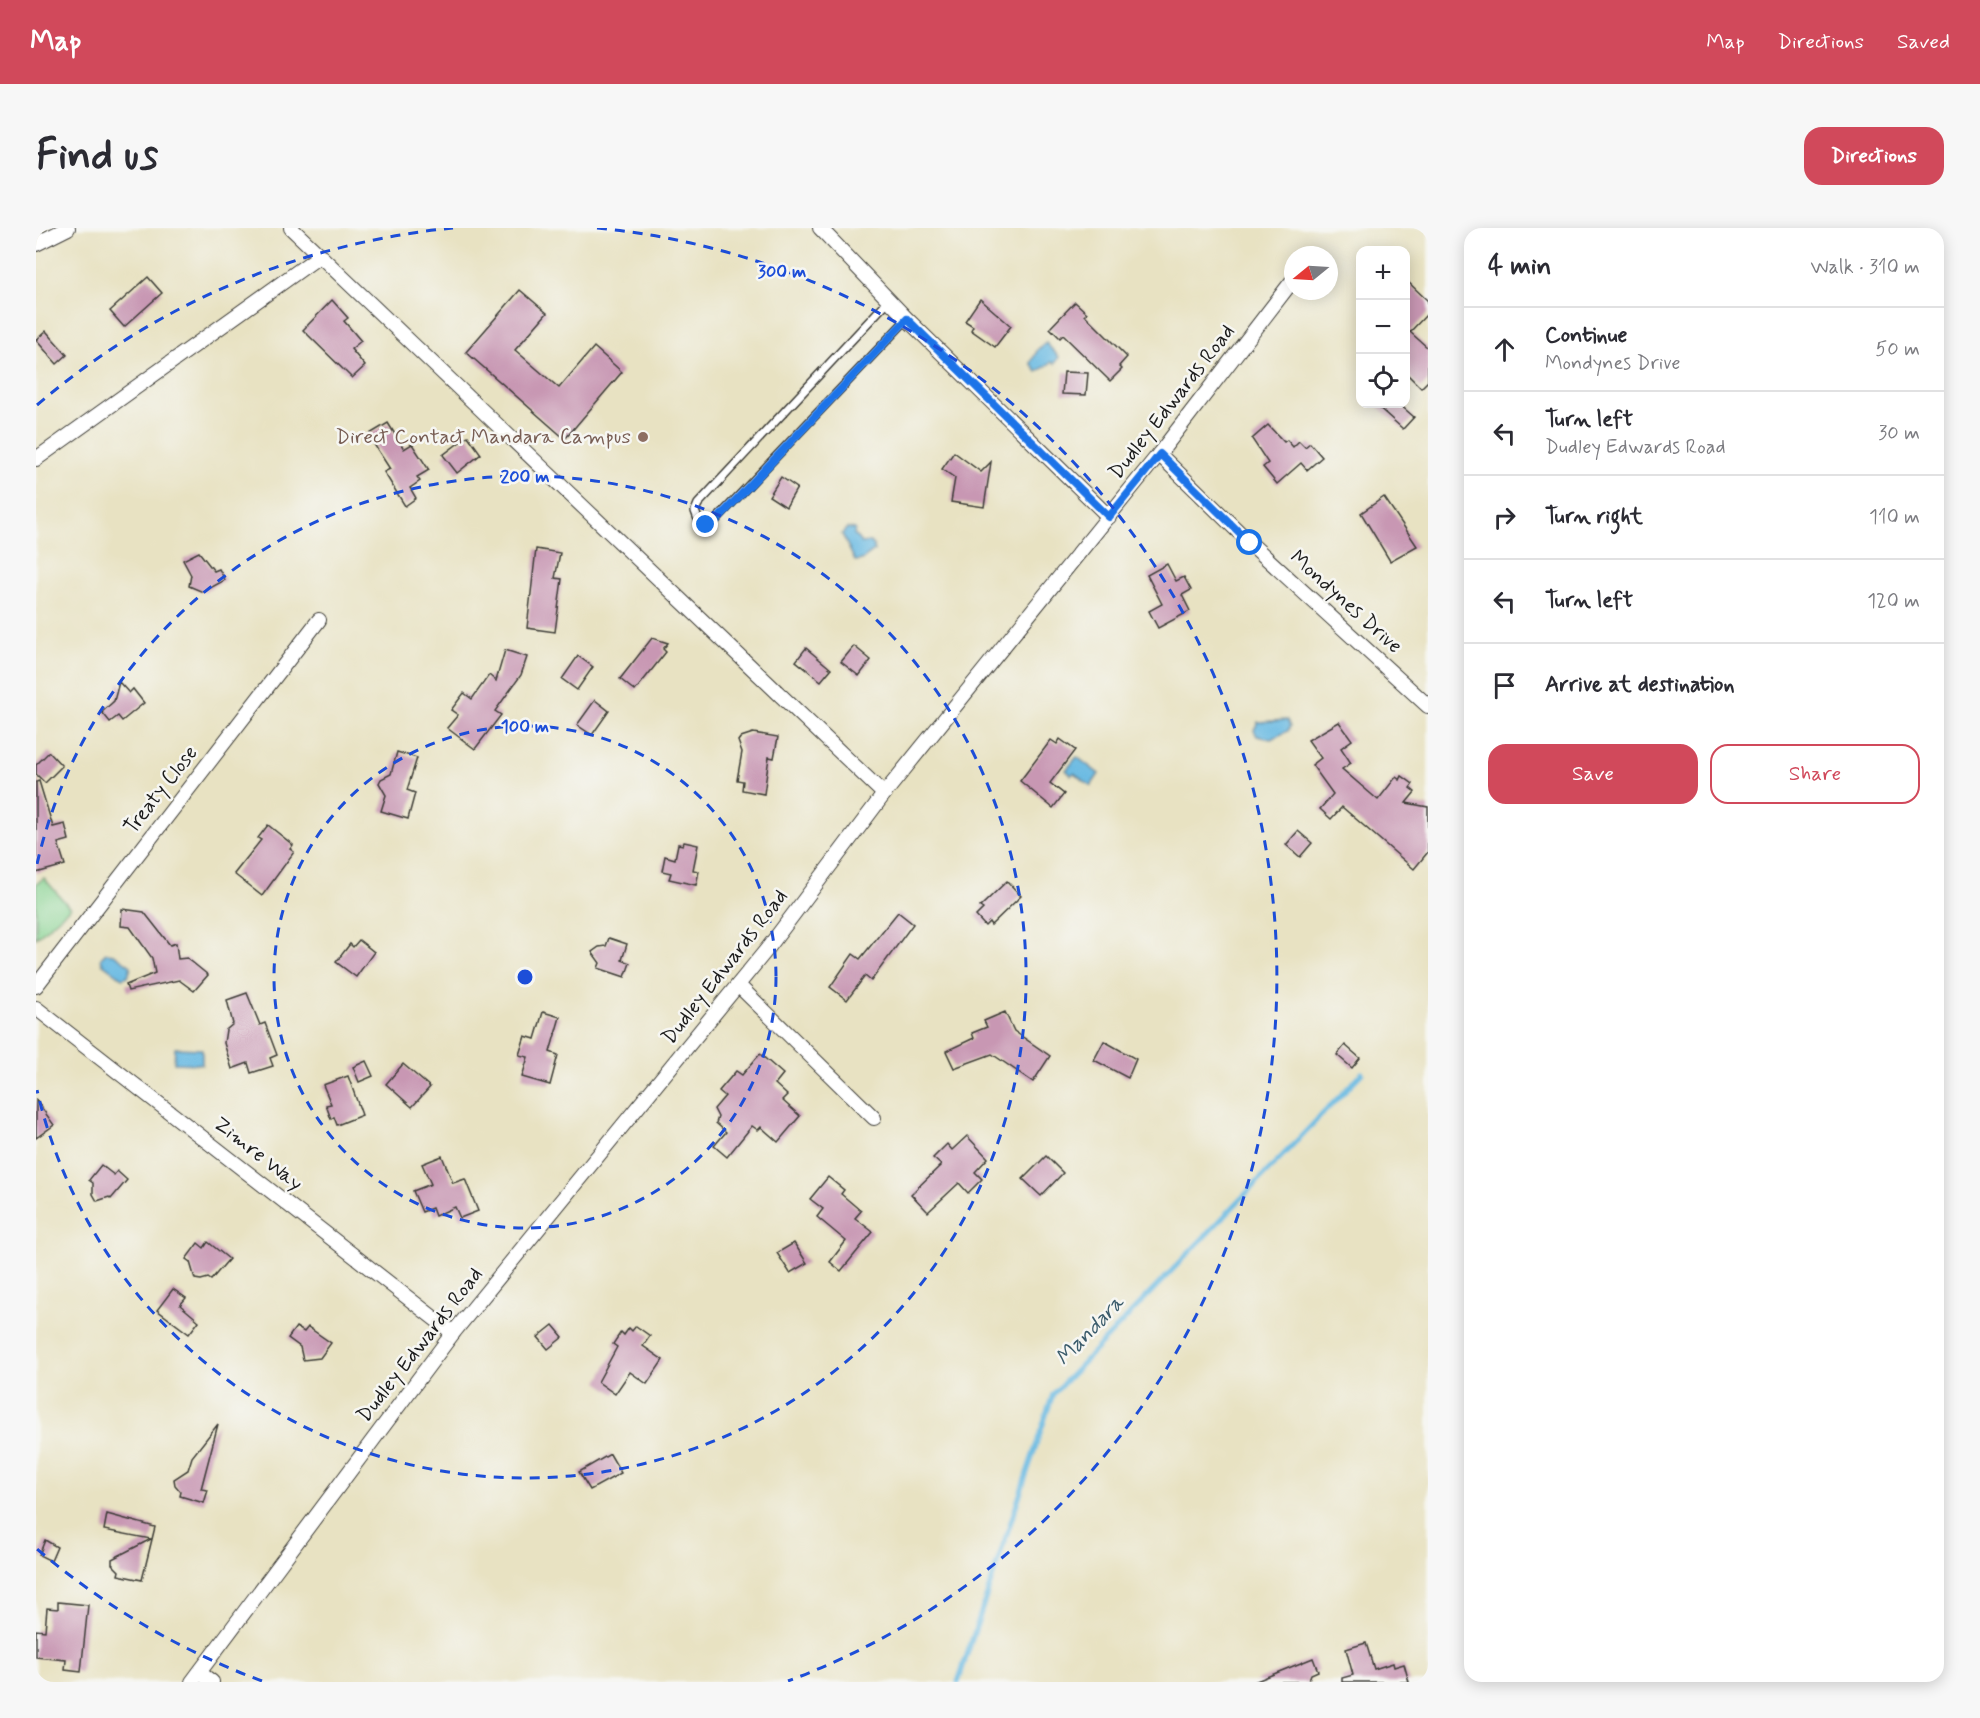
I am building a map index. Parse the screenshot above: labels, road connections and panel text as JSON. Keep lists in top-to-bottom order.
{
  "streets": {
    "street": [
      "Dudley Edwards Road",
      "Mondynes Drive",
      "Treaty Close",
      "Zimre Way"
    ]
  },
  "crossings": [
    ["Dudley Edwards Road", "Mondynes Drive"],
    ["Dudley Edwards Road", "Zimre Way"]
  ],
  "water": ["Mandara"],
  "places": ["Direct Contact Mandara Campus"],
  "north": "left",
  "page": {
    "header": "Map",
    "nav": ["Map", "Directions", "Saved"],
    "buttons": [
      "Directions",
      ["Save", "Share"]
    ],
    "title": "Find us",
    "heading": ["4 min", "Walk · 310 m"],
    "map_buttons": ["+", "−"],
    "list": [
      ["Continue", "Mondynes Drive", "50 m"],
      ["Turn left", "Dudley Edwards Road", "30 m"],
      ["Turn right", "110 m"],
      ["Turn left", "120 m"],
      "Arrive at destination"
    ]
  },
  "rings": ["300 m", "200 m", "100 m"]
}
